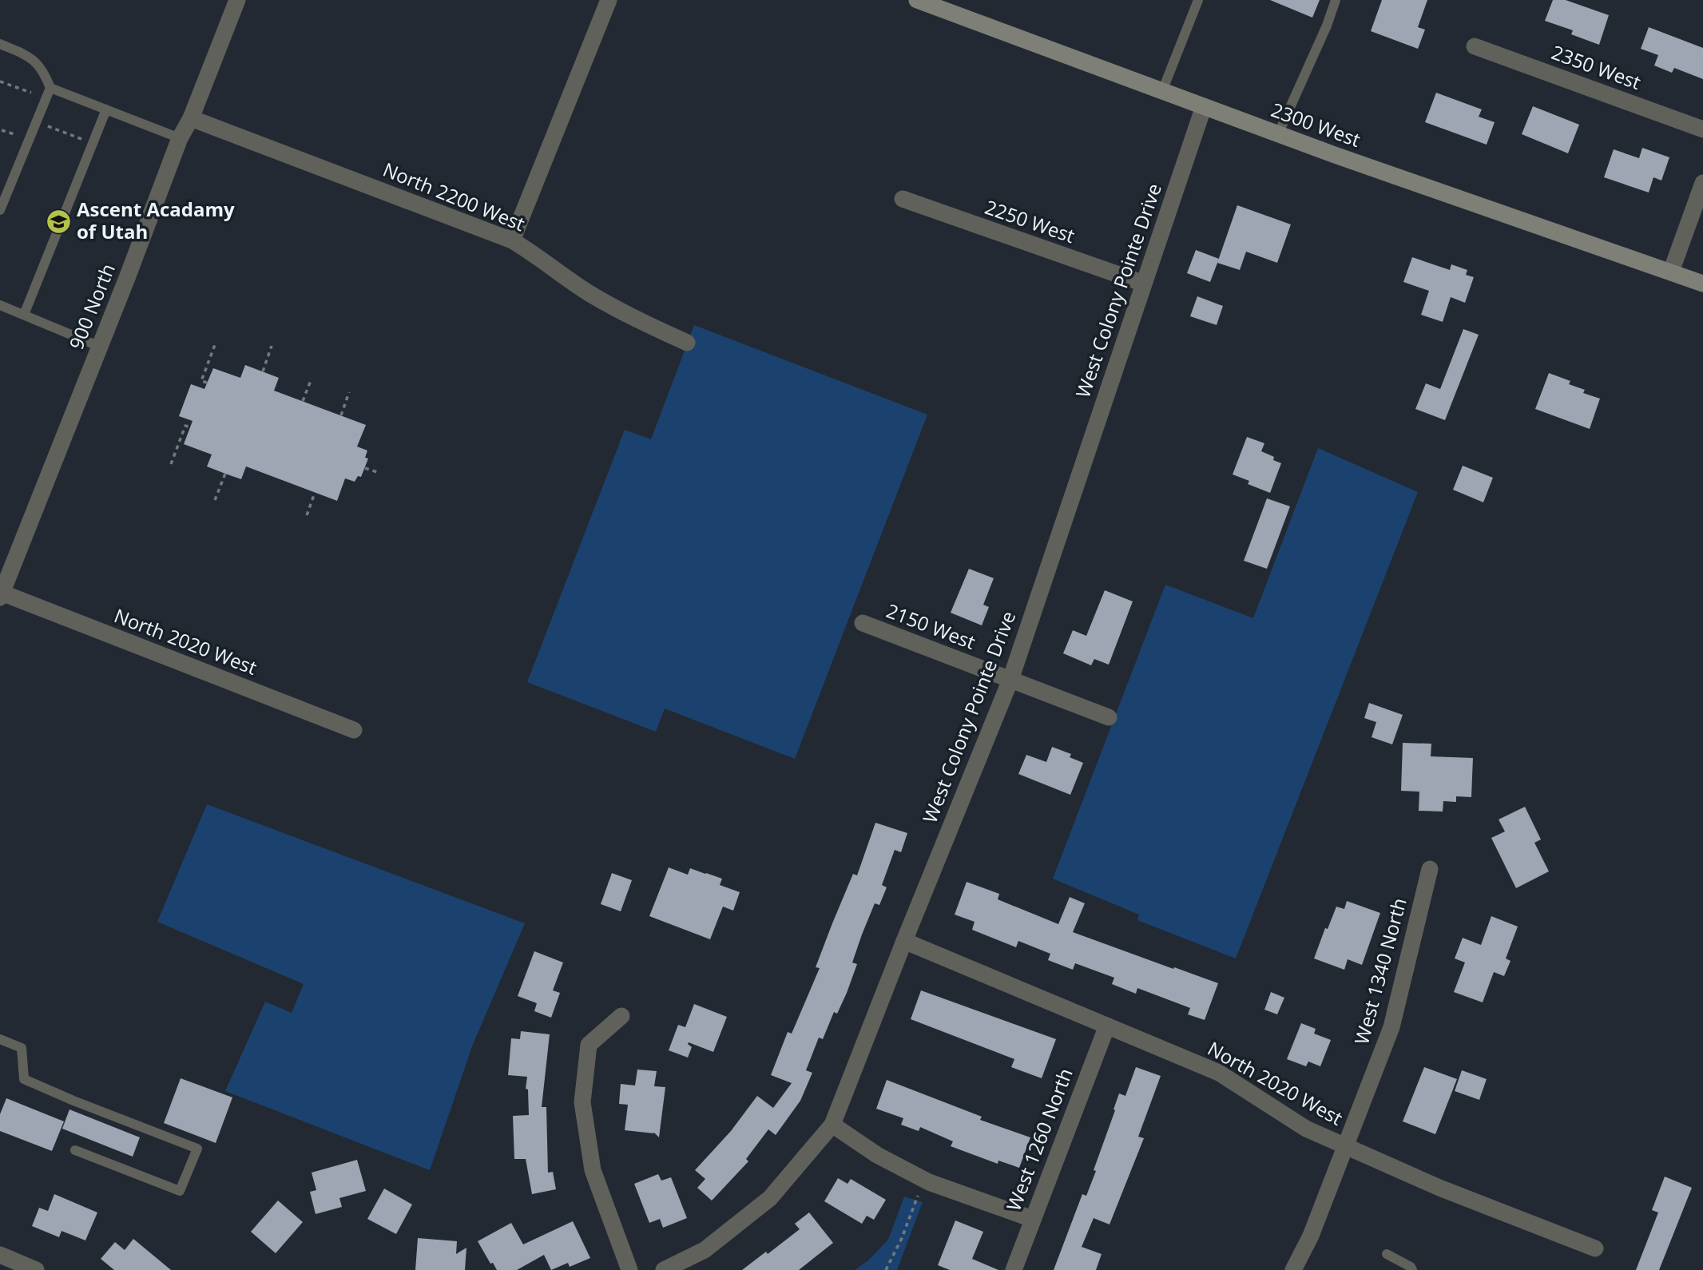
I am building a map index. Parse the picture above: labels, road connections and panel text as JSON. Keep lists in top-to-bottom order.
{
  "streets": {
    "main road": ["2300 West"],
    "street": [
      "2350 West",
      "North 2200 West",
      "2250 West",
      "West Colony Pointe Drive",
      "900 North",
      "2150 West",
      "North 2020 West",
      "West 1340 North",
      "West 1260 North"
    ]
  },
  "crossings": [
    ["2300 West", "West Colony Pointe Drive"],
    ["North 2200 West", "900 North"],
    ["2250 West", "West Colony Pointe Drive"],
    ["West Colony Pointe Drive", "2150 West"],
    ["West Colony Pointe Drive", "North 2020 West"],
    ["900 North", "North 2020 West"],
    ["North 2020 West", "West 1340 North"],
    ["North 2020 West", "West 1260 North"]
  ],
  "places": {
    "school or university": ["Ascent Acadamy of Utah"]
  }
}
